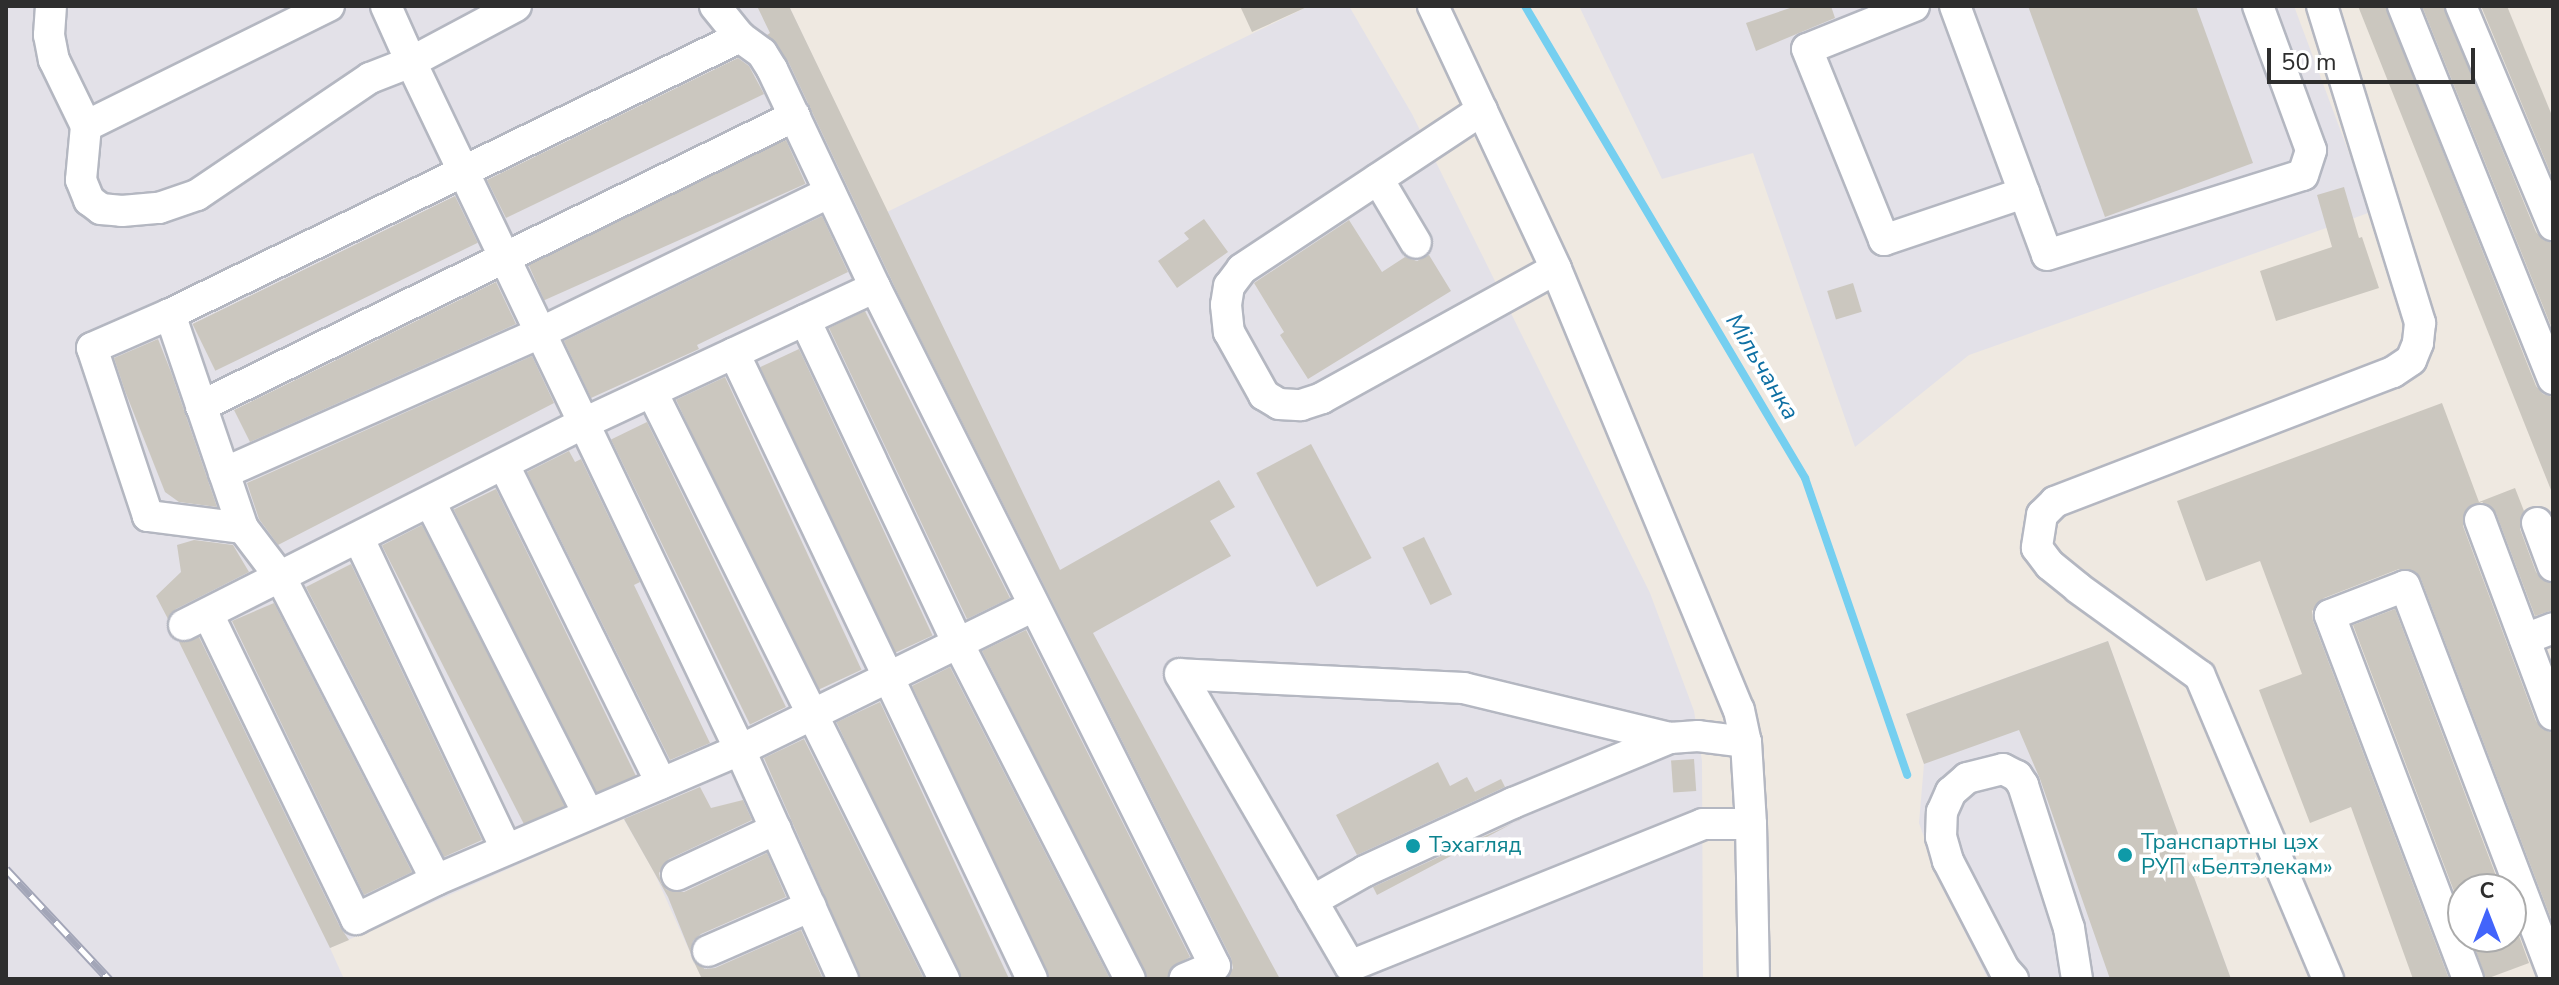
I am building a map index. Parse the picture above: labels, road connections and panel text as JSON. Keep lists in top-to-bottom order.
{
  "water": ["Мільчанка"],
  "places": ["Тэхагляд", "Транспартны цэх РУП «Белтэлекам»"],
  "scale_bar": "50 m",
  "north": "top"
}
